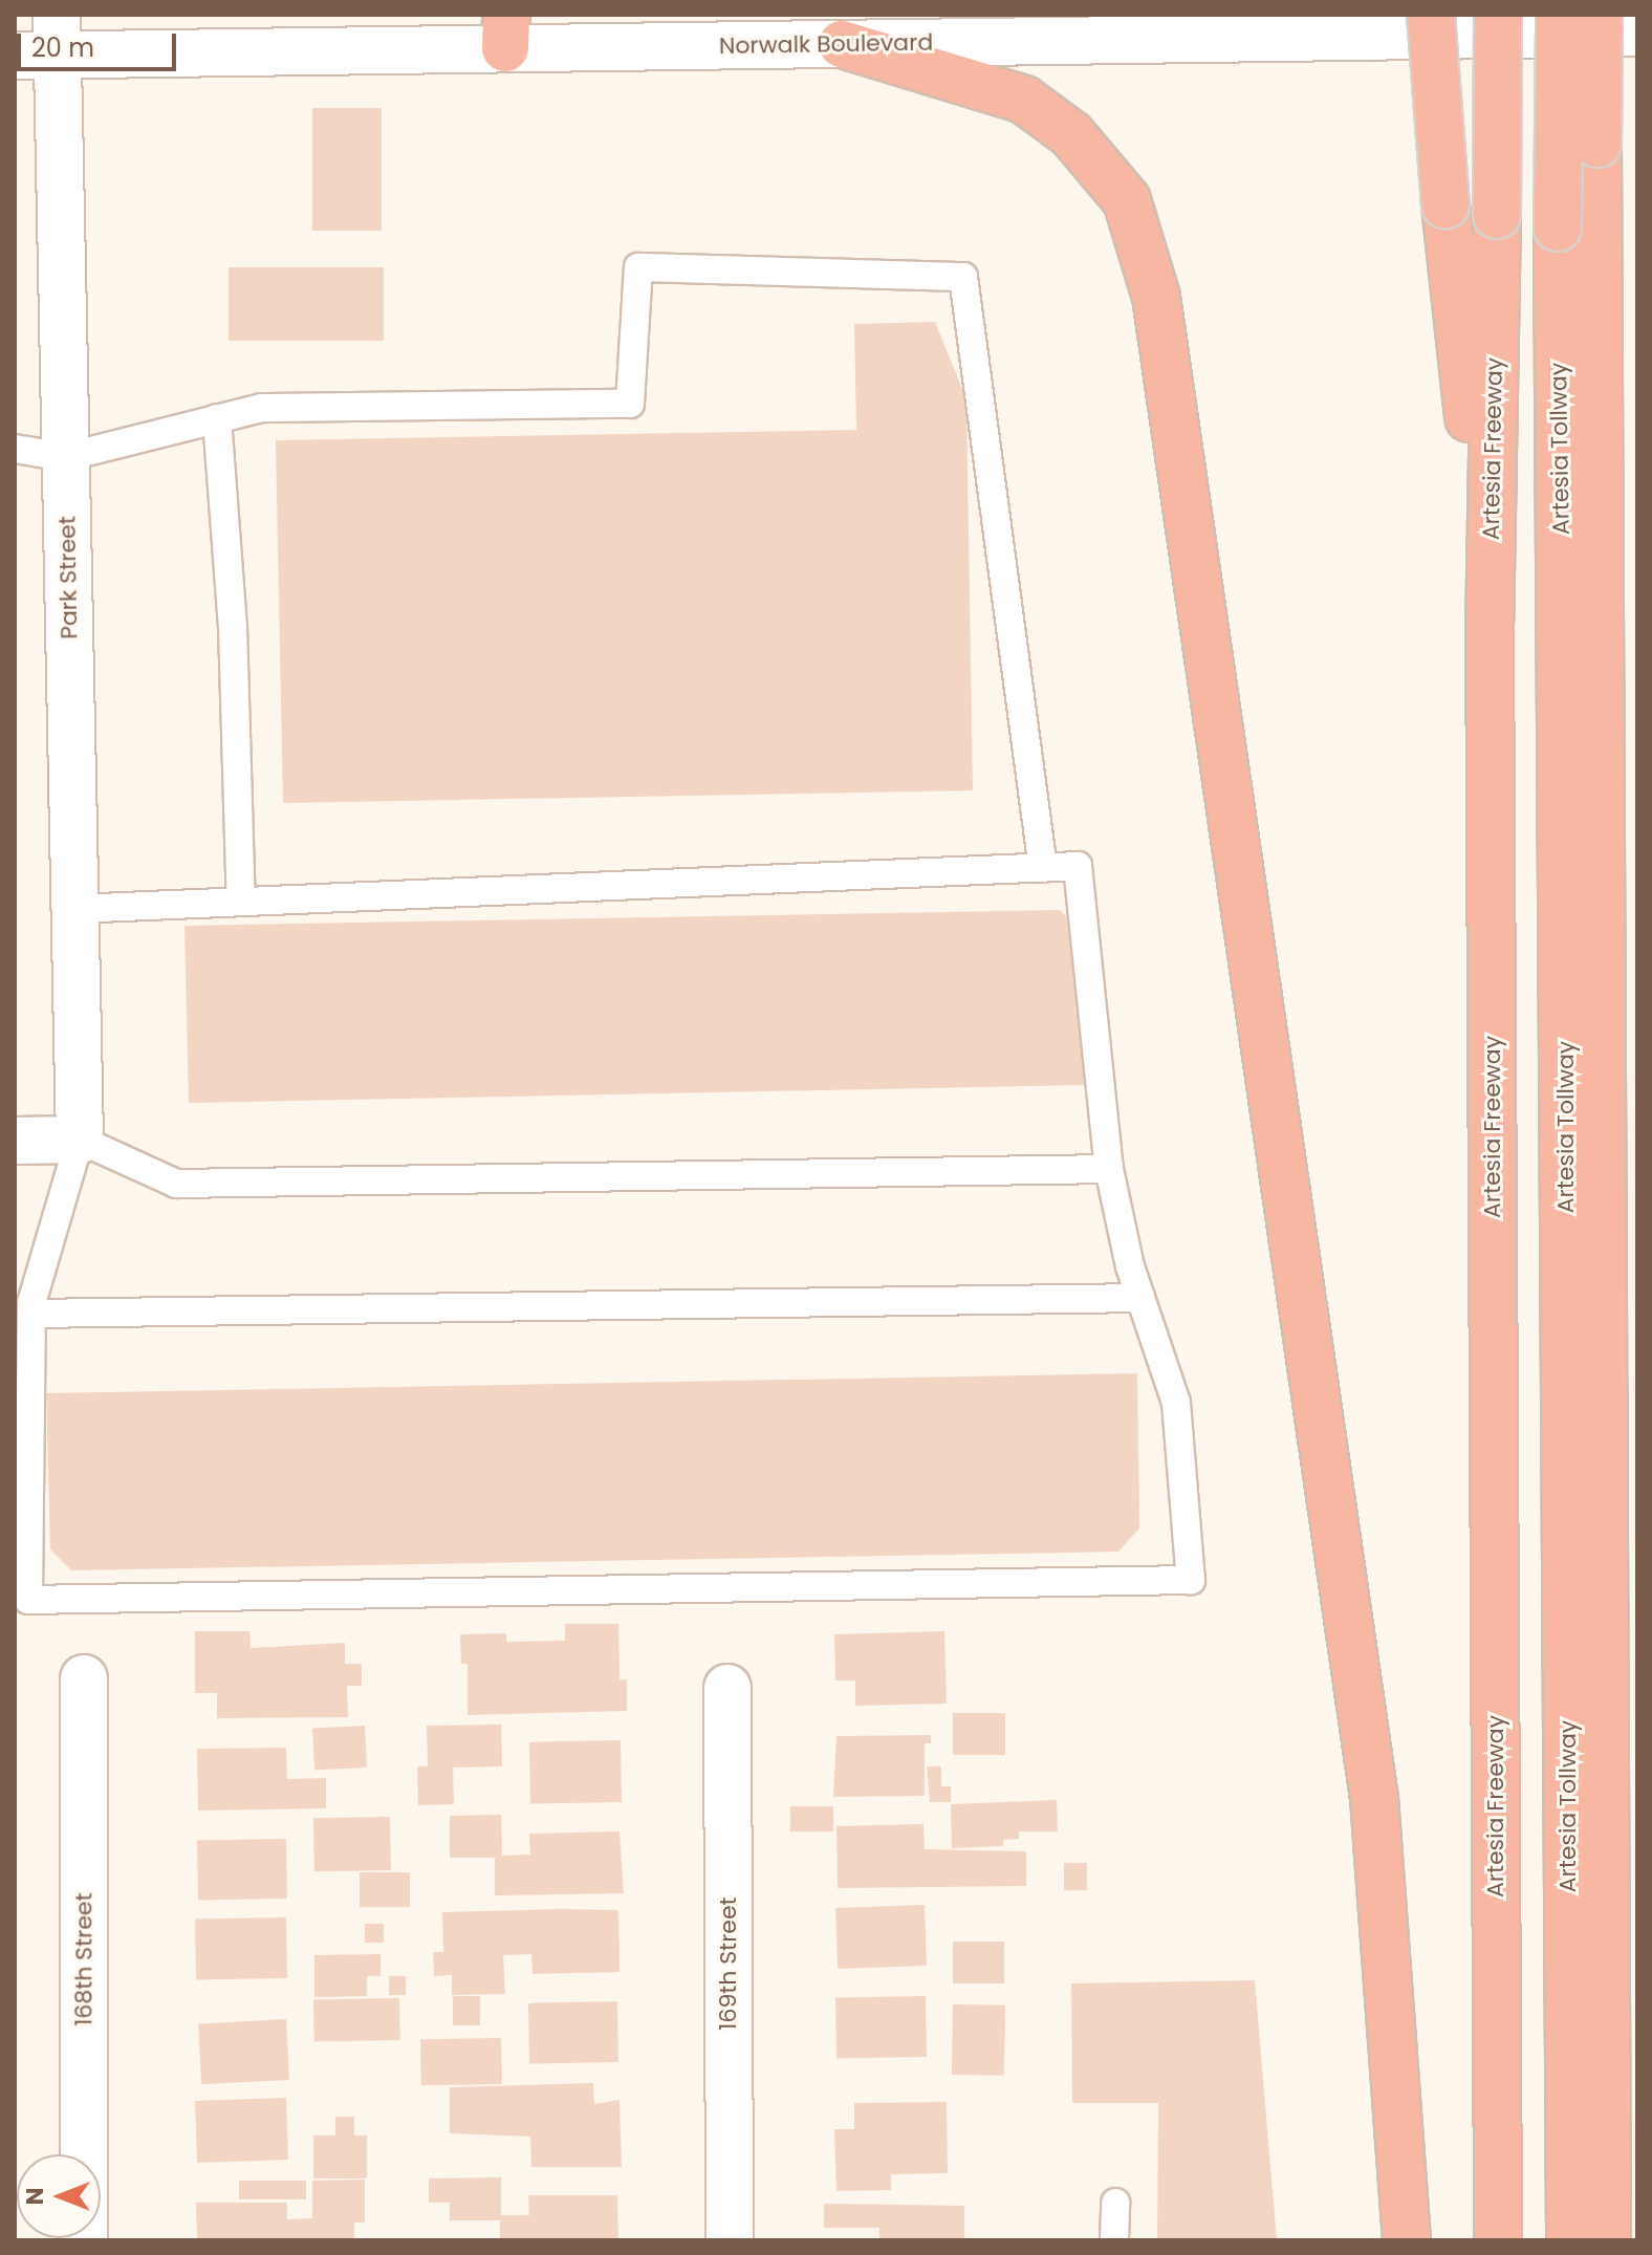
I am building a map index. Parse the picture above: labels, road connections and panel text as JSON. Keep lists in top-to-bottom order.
{
  "streets": {
    "highway": ["Artesia Freeway", "Artesia Tollway"],
    "street": [
      "Norwalk Boulevard",
      "Park Street",
      "168th Street",
      "169th Street"
    ]
  },
  "crossings": [
    ["Norwalk Boulevard", "Park Street"]
  ],
  "scale_bar": "20 m",
  "north": "left"
}
